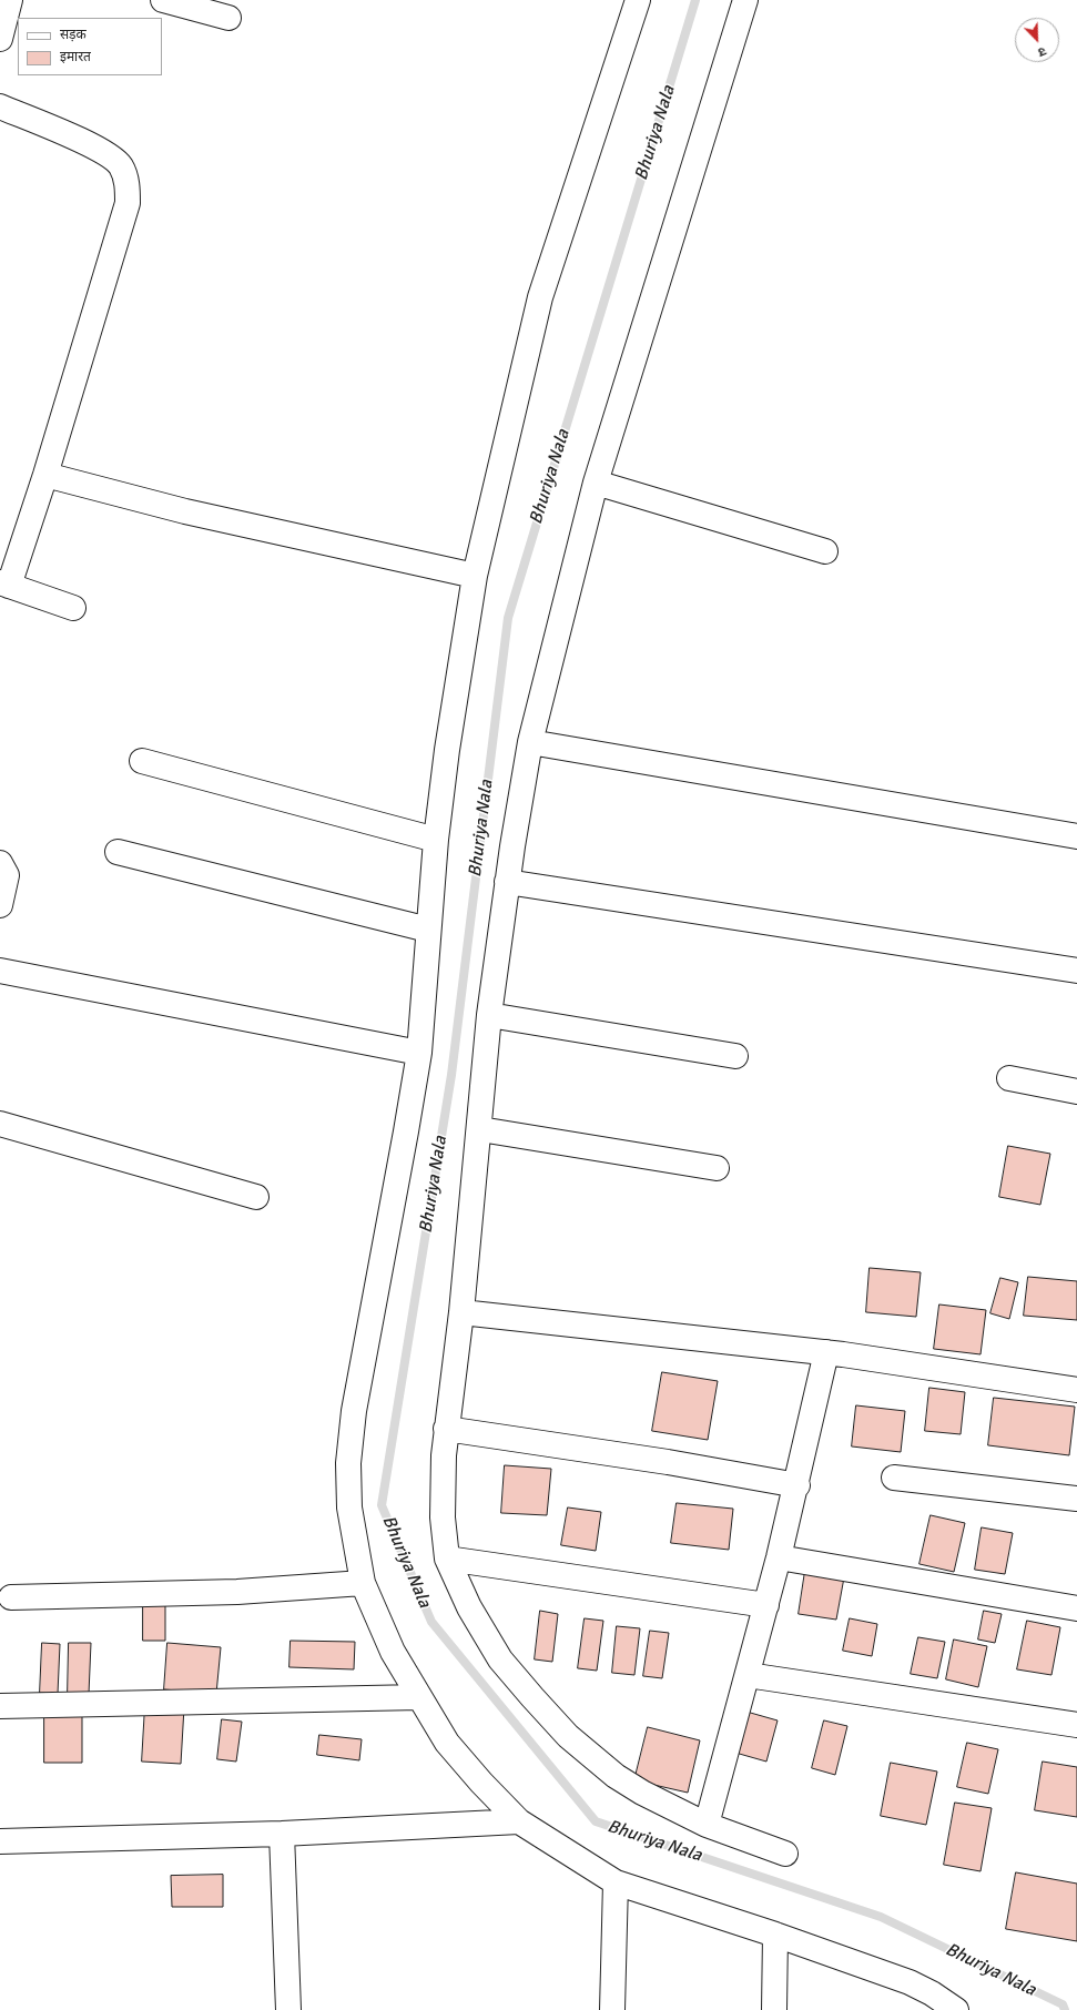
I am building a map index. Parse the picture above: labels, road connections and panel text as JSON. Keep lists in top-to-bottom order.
{
  "water": ["Bhuriya Nala"],
  "legend": ["सड़क", "इमारत"],
  "north": "bottom right"
}
